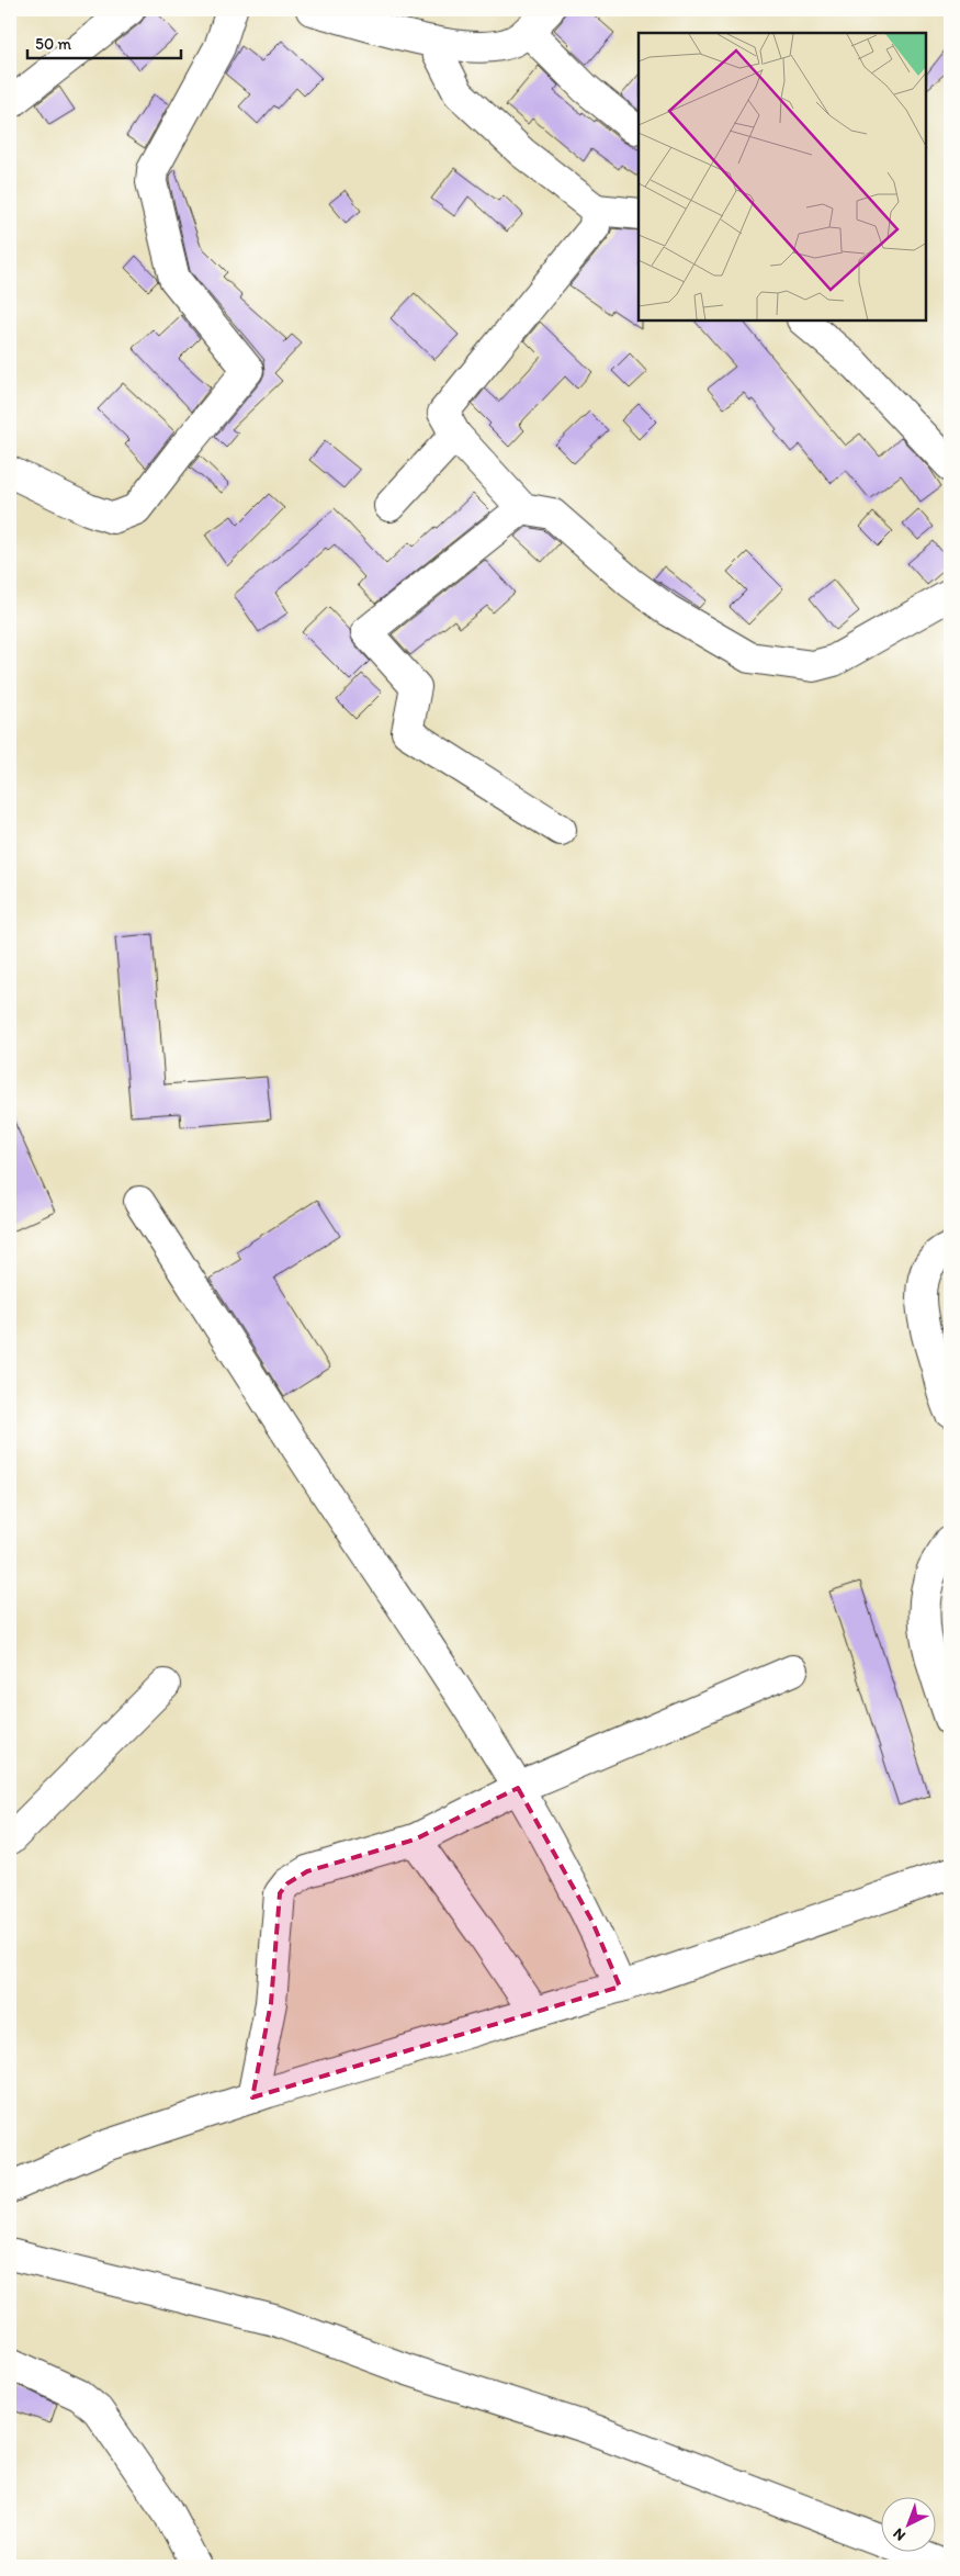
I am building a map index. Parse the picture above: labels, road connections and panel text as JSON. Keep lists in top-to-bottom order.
{
  "scale_bar": "50 m",
  "north": "bottom left"
}
